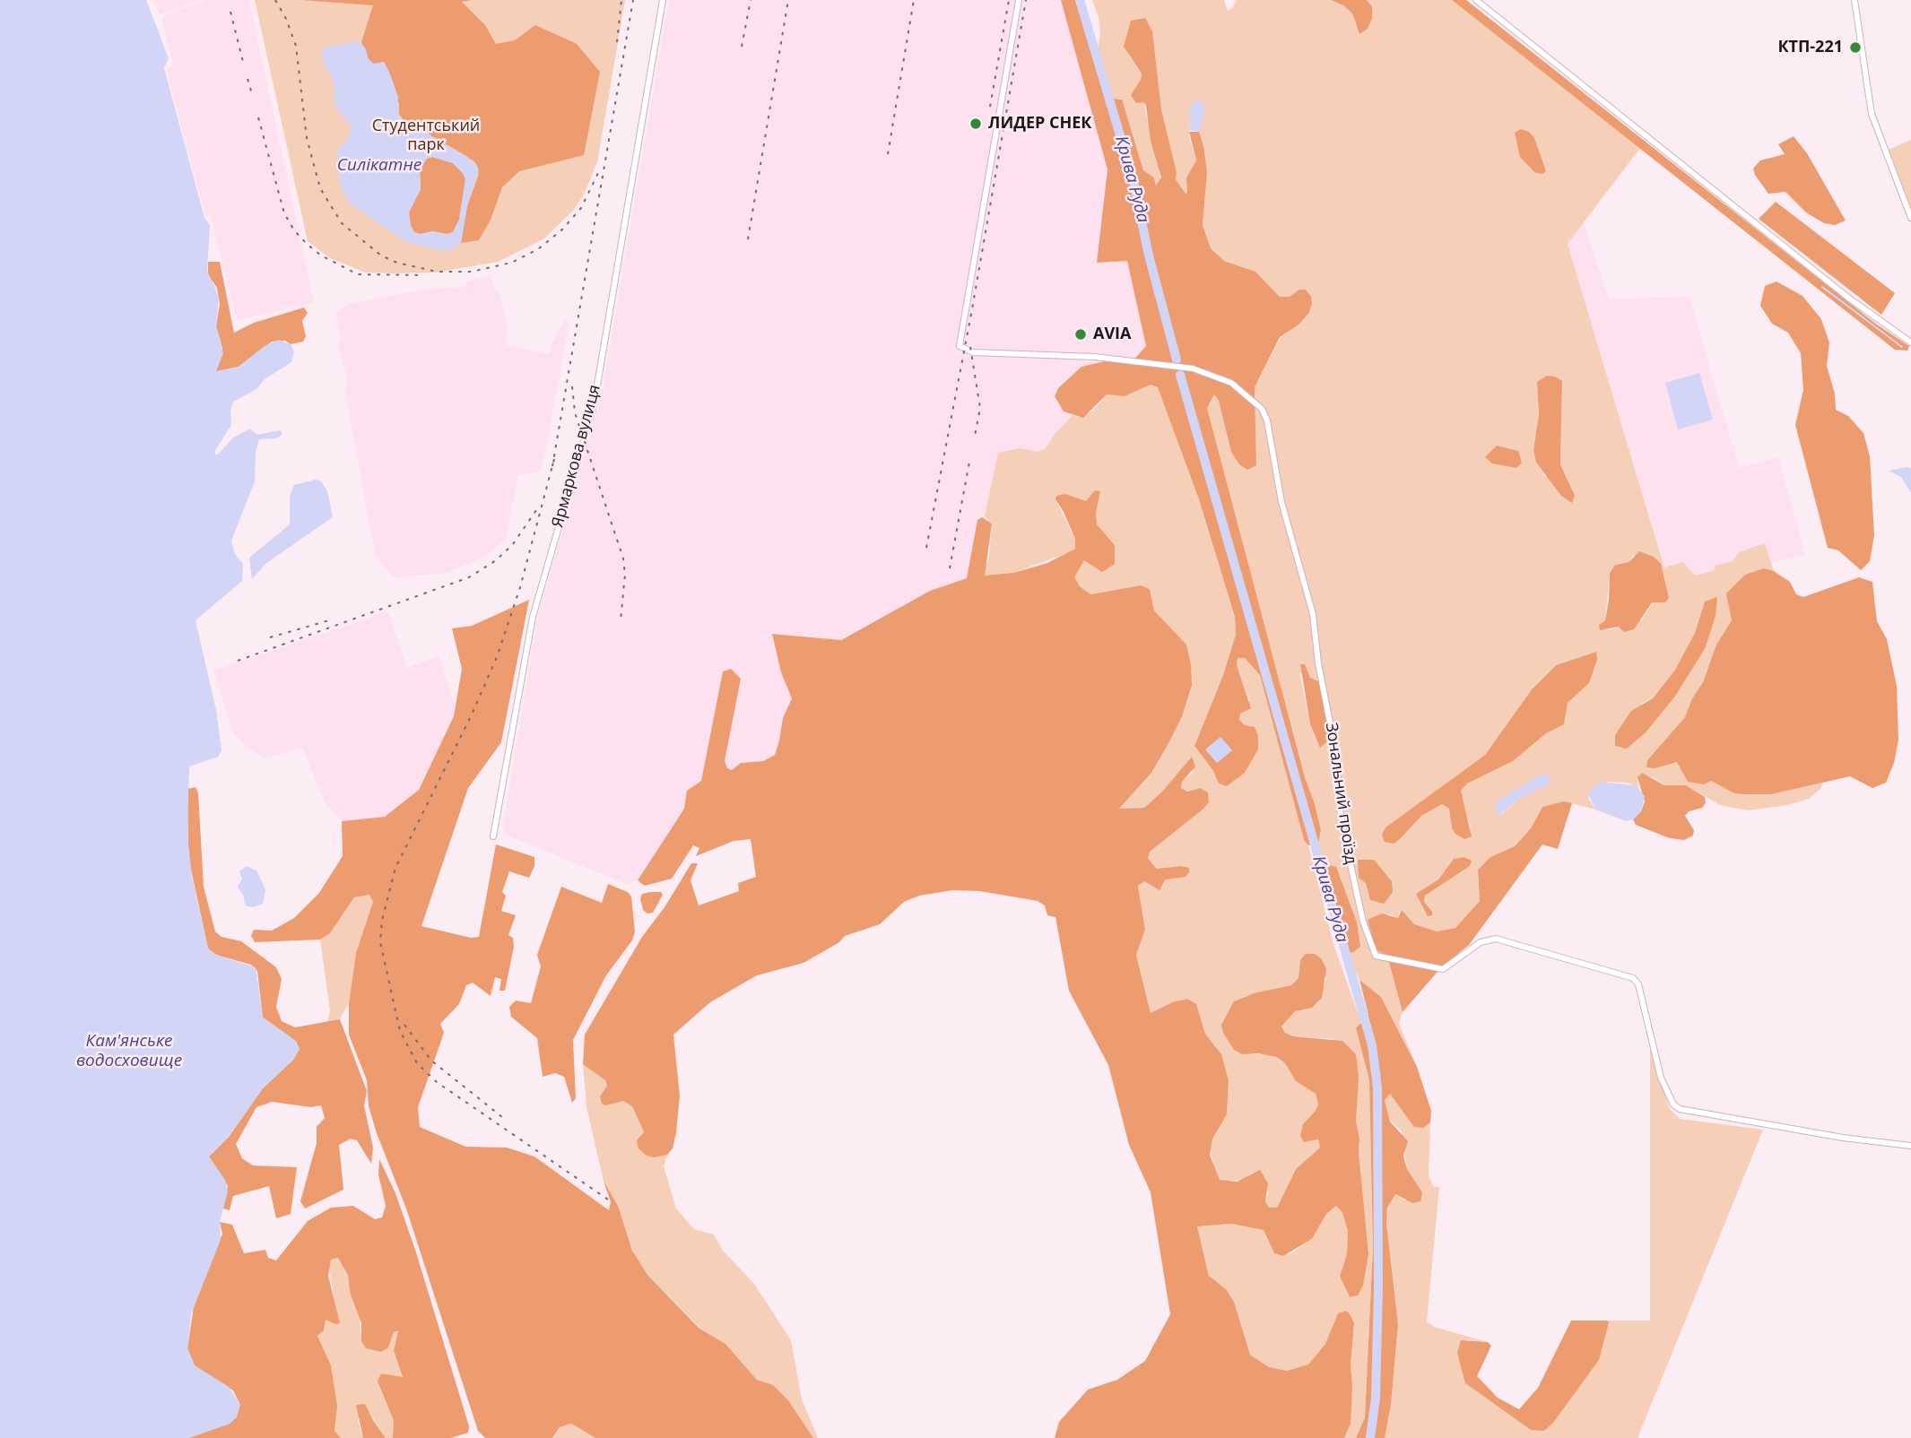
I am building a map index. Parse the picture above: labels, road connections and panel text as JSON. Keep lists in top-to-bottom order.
{
  "streets": {
    "street": ["Ярмаркова вулиця", "Зональний проїзд"]
  },
  "water": ["Силікатне", "Крива Руда", "Кам'янське водосховище"],
  "parks": ["Студентський парк"],
  "places": ["КТП-221", "ЛИДЕР СНЕК", "AVIA"]
}
